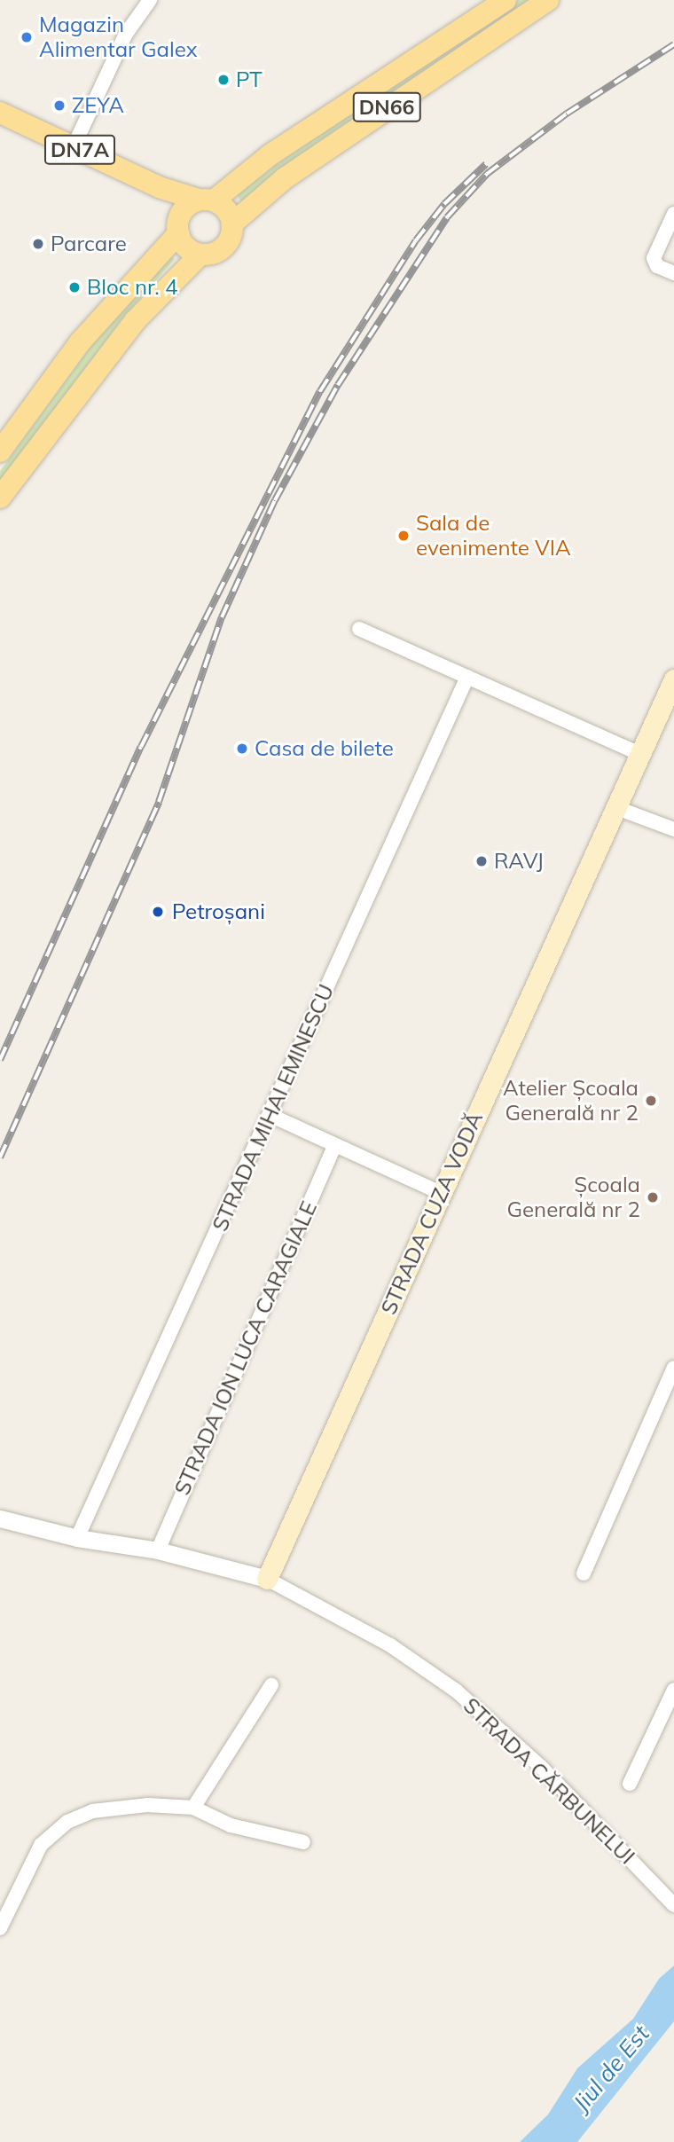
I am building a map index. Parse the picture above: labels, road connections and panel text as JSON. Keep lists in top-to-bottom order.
{
  "streets": {
    "main road": ["DN66", "DN7A", "STRADA CUZA VODĂ"],
    "street": ["STRADA MIHAI EMINESCU", "STRADA ION LUCA CARAGIALE", "STRADA CĂRBUNELUI"]
  },
  "crossings": [
    ["DN66", "DN7A"],
    ["STRADA MIHAI EMINESCU", "STRADA CĂRBUNELUI"],
    ["STRADA CUZA VODĂ", "STRADA CĂRBUNELUI"],
    ["STRADA ION LUCA CARAGIALE", "STRADA CĂRBUNELUI"]
  ],
  "water": ["Jiul de Est"],
  "places": [
    "Magazin Alimentar Galex",
    "PT",
    "ZEYA",
    "Parcare",
    "Bloc nr. 4",
    "Sala de evenimente VIA",
    "Casa de bilete",
    "RAVJ",
    "Petroșani",
    "Atelier Școala Generală nr 2",
    "Școala Generală nr 2"
  ]
}
